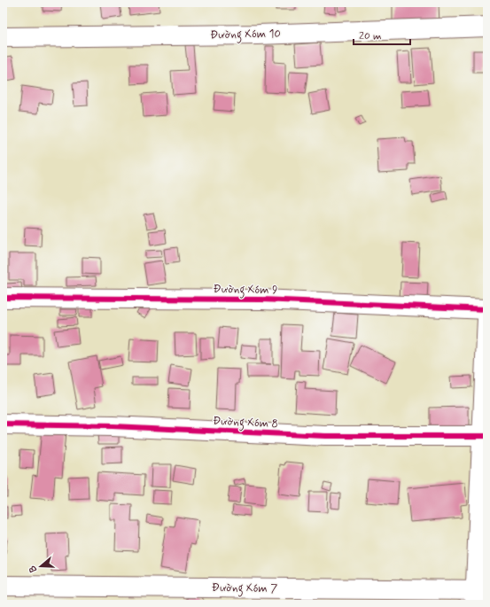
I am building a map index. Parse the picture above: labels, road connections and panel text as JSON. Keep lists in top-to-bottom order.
{
  "streets": {
    "street": [
      "Đường Xóm 10",
      "Đường Xóm 9",
      "Đường Xóm 8",
      "Đường Xóm 7"
    ]
  },
  "scale_bar": "20 m",
  "north": "left"
}
